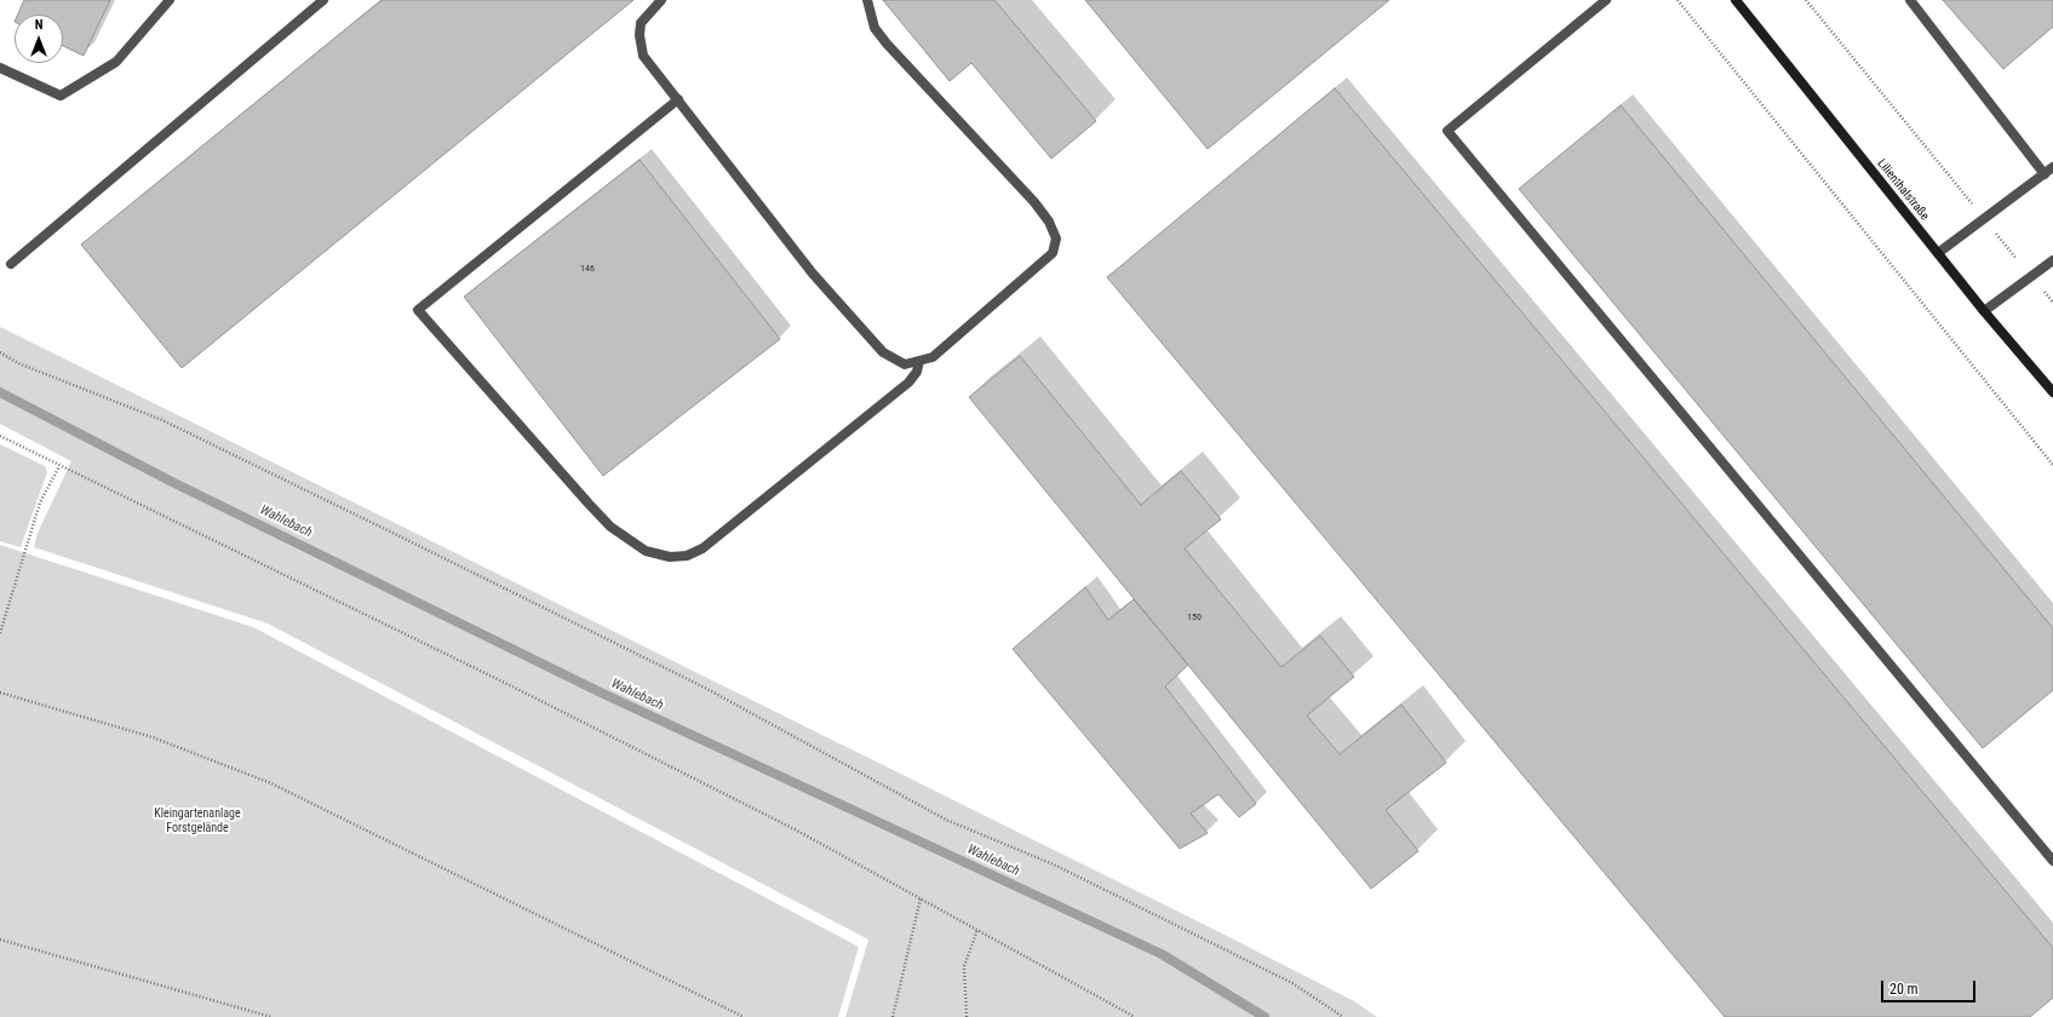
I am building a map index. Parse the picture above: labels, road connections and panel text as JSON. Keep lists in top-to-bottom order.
{
  "streets": {
    "main road": ["Lilienthalstraße"]
  },
  "water": ["Wahlebach"],
  "parks": ["Kleingartenanlage Forstgelände"],
  "house_numbers": ["146", "150"],
  "scale_bar": "20 m",
  "north": "top"
}
